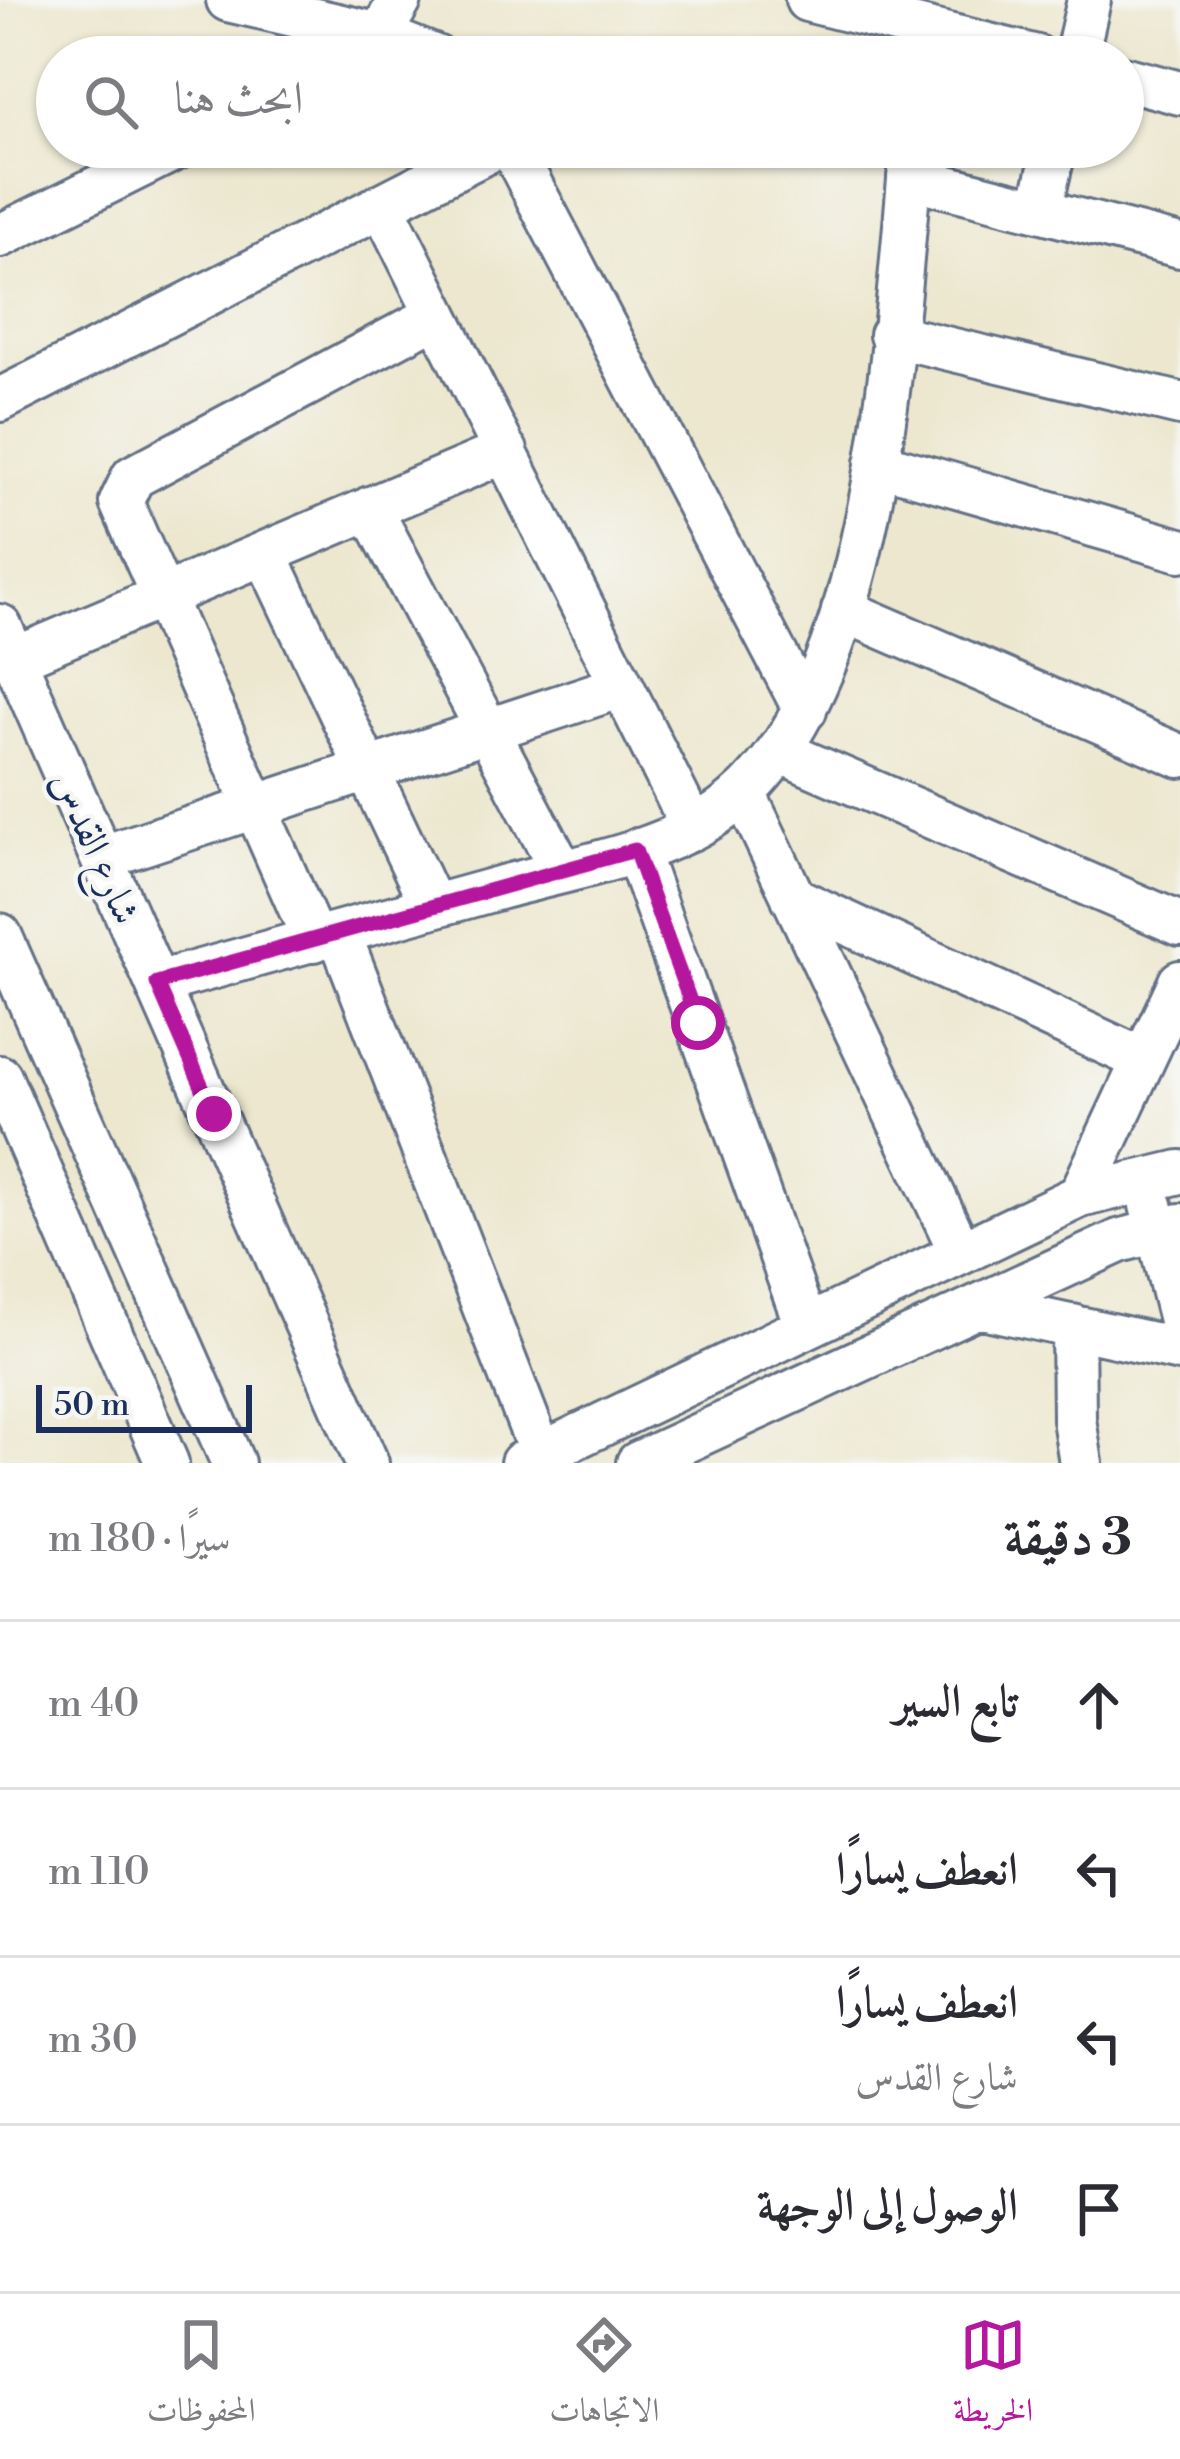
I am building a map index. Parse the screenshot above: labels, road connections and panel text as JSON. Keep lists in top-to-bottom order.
{
  "streets": {
    "street": ["شارع القدس"]
  },
  "scale_bar": "50 m",
  "page": {
    "search": "ابحث هنا",
    "scale": "50 m",
    "heading": ["3 دقيقة", "سيرًا · 180 m"],
    "list": [
      ["تابع السير", "40 m"],
      ["انعطف يسارًا", "110 m"],
      ["انعطف يسارًا", "شارع القدس", "30 m"],
      "الوصول إلى الوجهة"
    ],
    "nav": ["الخريطة", "الاتجاهات", "المحفوظات"]
  }
}
